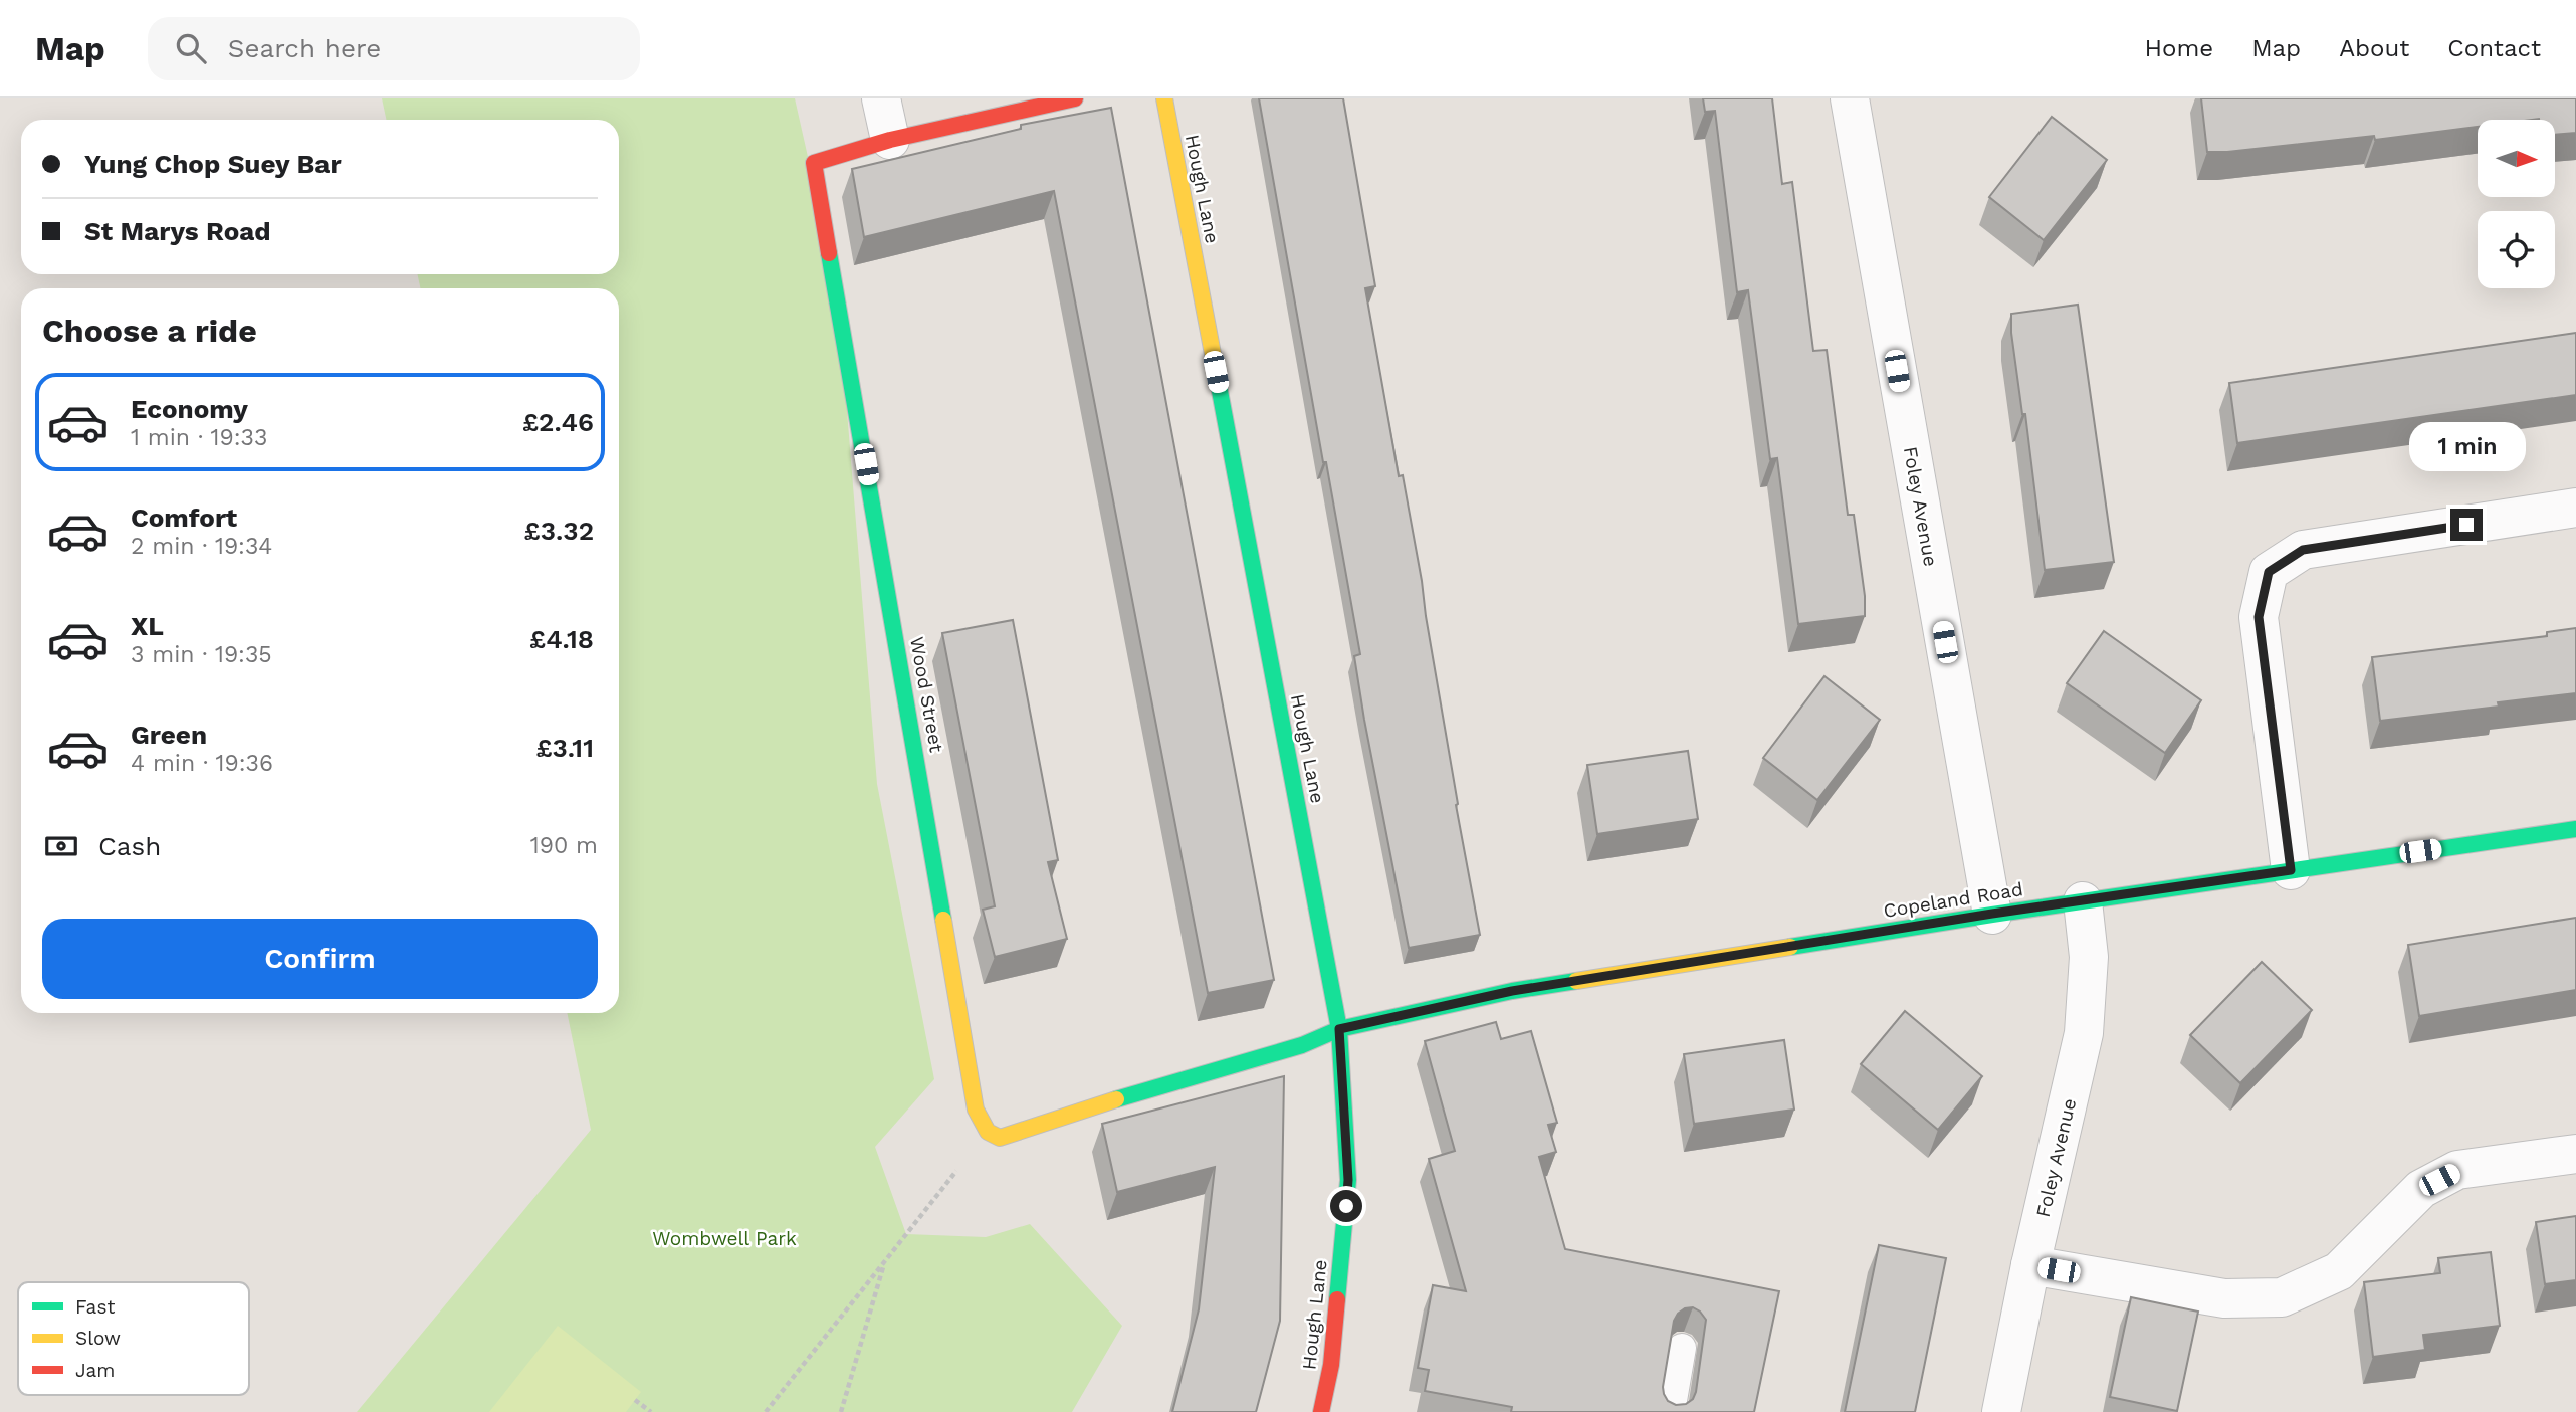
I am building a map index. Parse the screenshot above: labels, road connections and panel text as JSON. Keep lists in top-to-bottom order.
{
  "streets": {
    "street": [
      "Hough Lane",
      "Foley Avenue",
      "Wood Street",
      "Copeland Road"
    ]
  },
  "crossings": [
    ["Hough Lane", "Copeland Road"],
    ["Foley Avenue", "Copeland Road"]
  ],
  "parks": ["Wombwell Park"],
  "legend": ["Fast", "Slow", "Jam"],
  "north": "right",
  "page": {
    "header": "Map",
    "search": "Search here",
    "nav": [
      "Home",
      "Map",
      "About",
      "Contact"
    ],
    "banner": ["Yung Chop Suey Bar", "St Marys Road"],
    "heading": "Choose a ride",
    "list": [
      {
        "name": "Economy",
        "note": "1 min · 19:33",
        "value": "£2.46"
      },
      {
        "name": "Comfort",
        "note": "2 min · 19:34",
        "value": "£3.32"
      },
      {
        "name": "XL",
        "note": "3 min · 19:35",
        "value": "£4.18"
      },
      {
        "name": "Green",
        "note": "4 min · 19:36",
        "value": "£3.11"
      }
    ],
    "bubble": "1 min",
    "pay": ["Cash", "190 m"],
    "buttons": "Confirm"
  }
}
